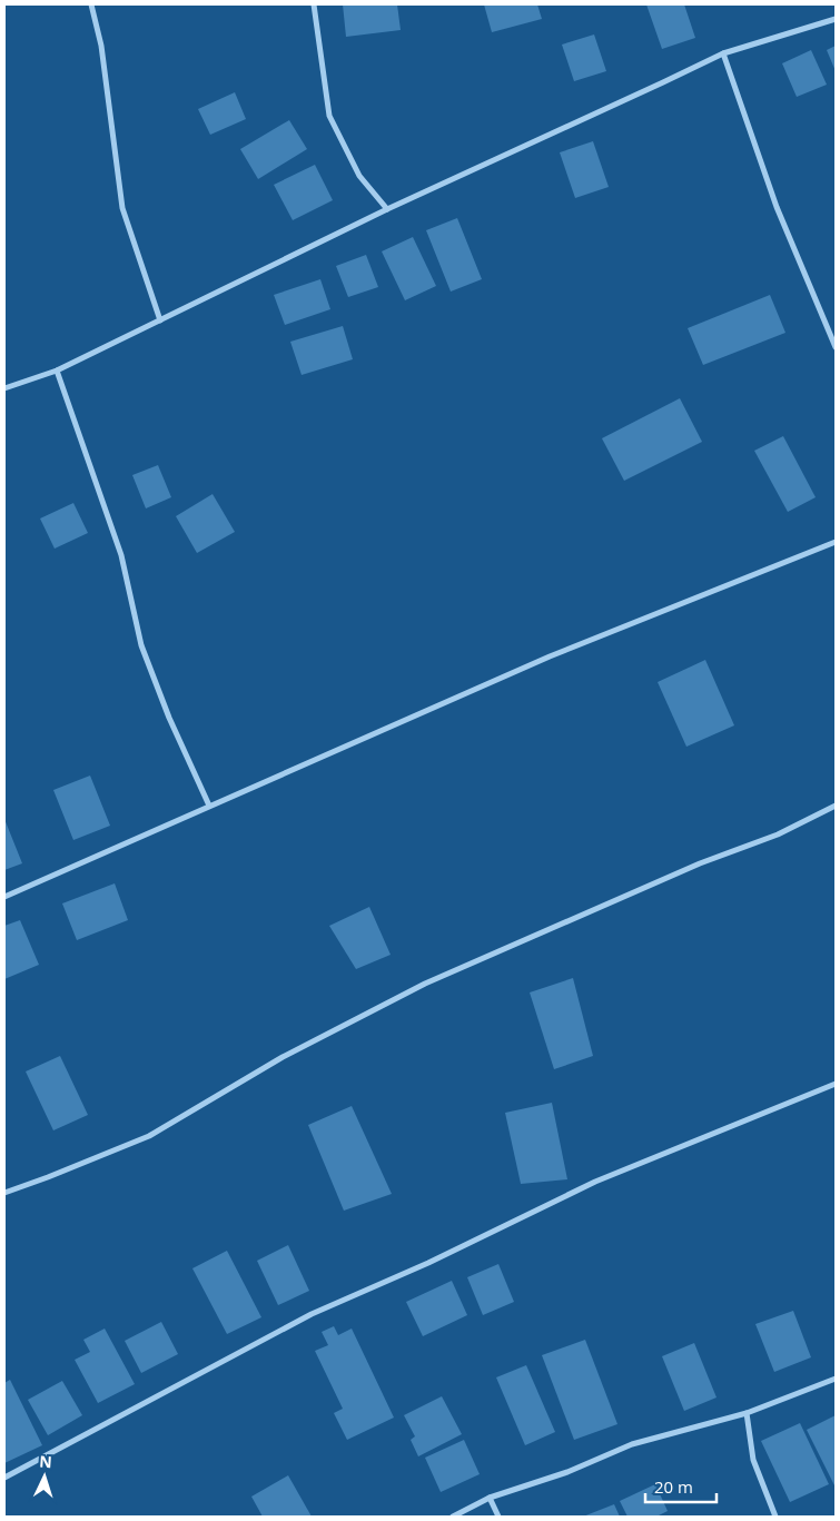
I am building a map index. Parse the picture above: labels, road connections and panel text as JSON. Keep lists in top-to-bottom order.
{
  "scale_bar": "20 m",
  "north": "top"
}
